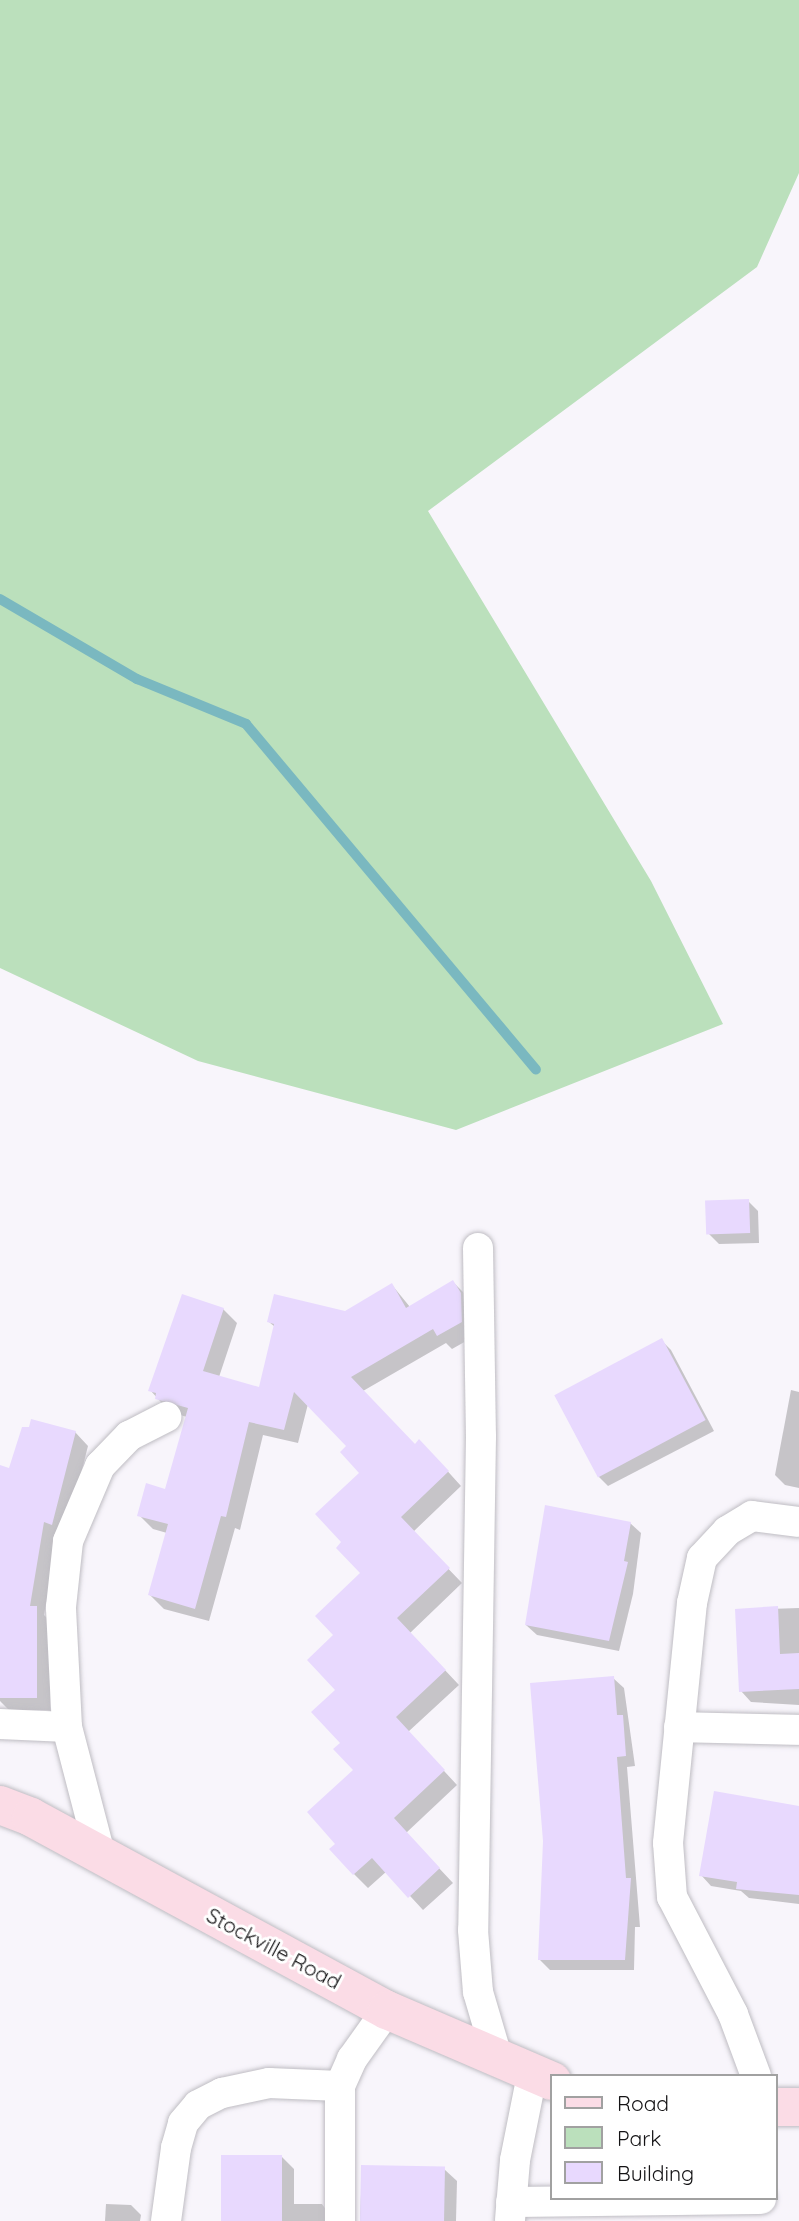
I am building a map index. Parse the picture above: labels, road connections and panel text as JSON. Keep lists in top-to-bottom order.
{
  "streets": {
    "street": ["Stockville Road"]
  },
  "legend": ["Road", "Park", "Building"]
}
